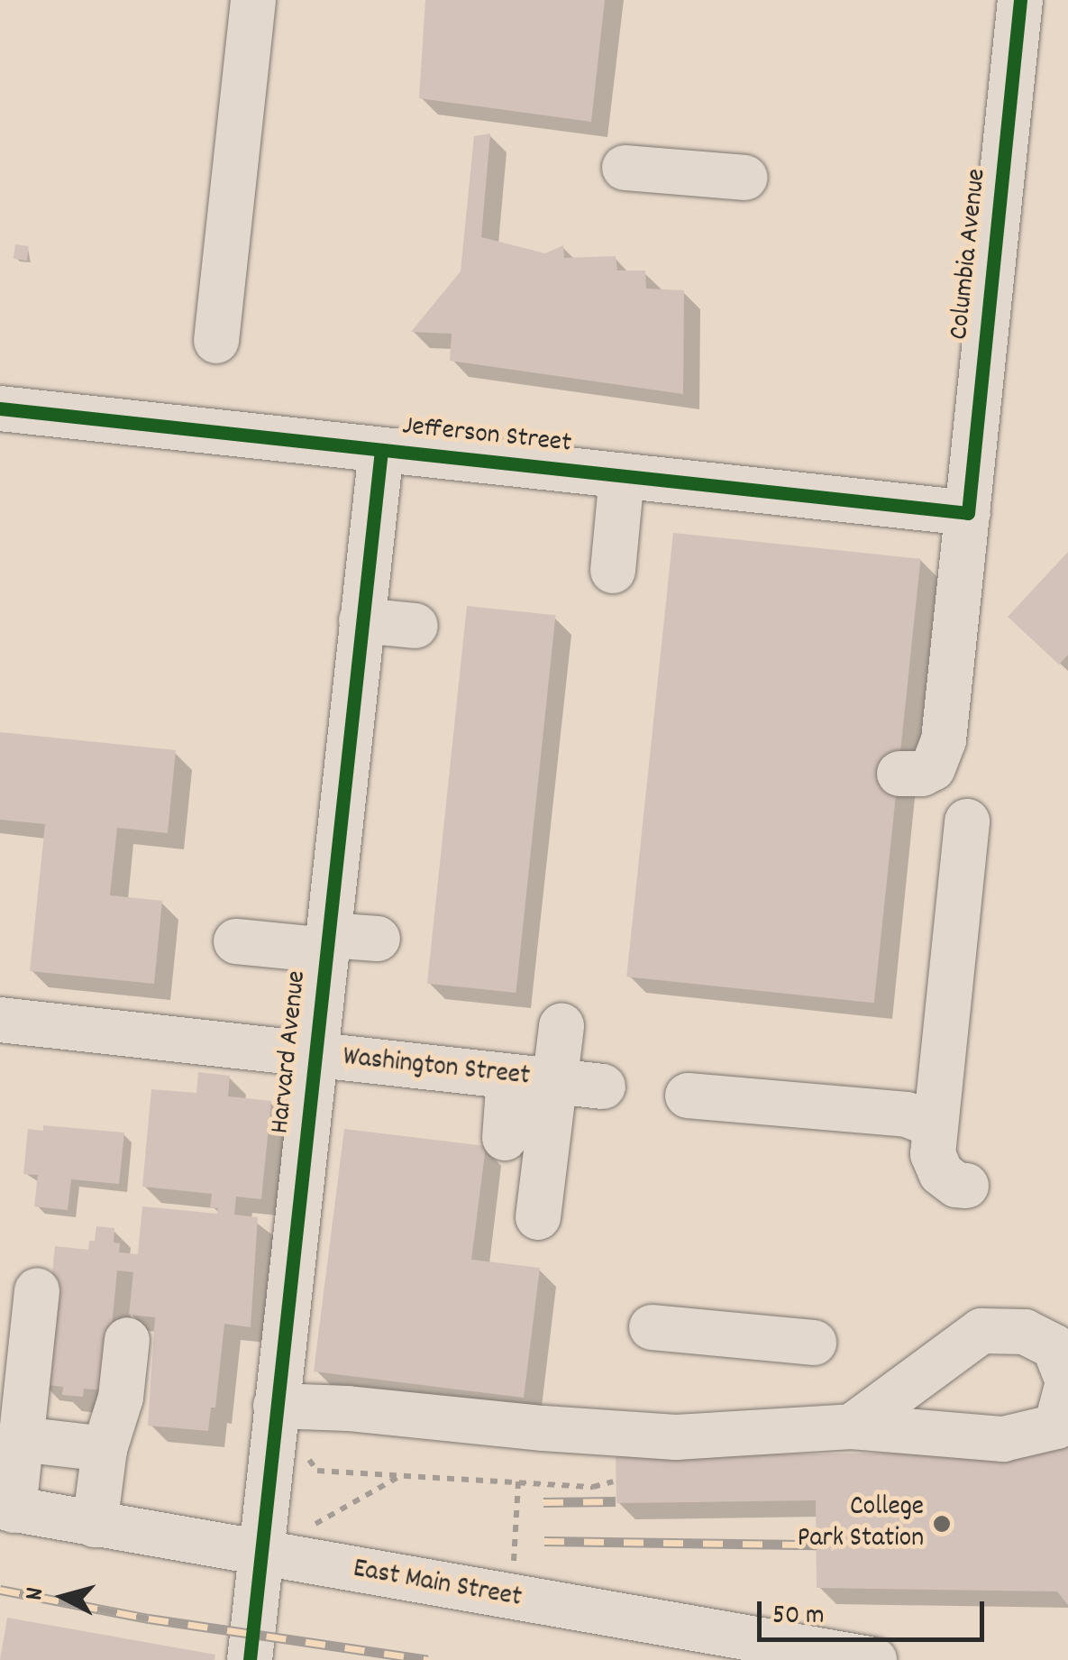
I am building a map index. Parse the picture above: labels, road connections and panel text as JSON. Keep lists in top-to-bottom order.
{
  "streets": {
    "street": [
      "Columbia Avenue",
      "Jefferson Street",
      "Harvard Avenue",
      "Washington Street",
      "East Main Street"
    ]
  },
  "crossings": [
    ["Columbia Avenue", "Jefferson Street"],
    ["Jefferson Street", "Harvard Avenue"],
    ["Harvard Avenue", "Washington Street"],
    ["Harvard Avenue", "East Main Street"]
  ],
  "places": ["College Park Station"],
  "scale_bar": "50 m",
  "north": "left"
}
